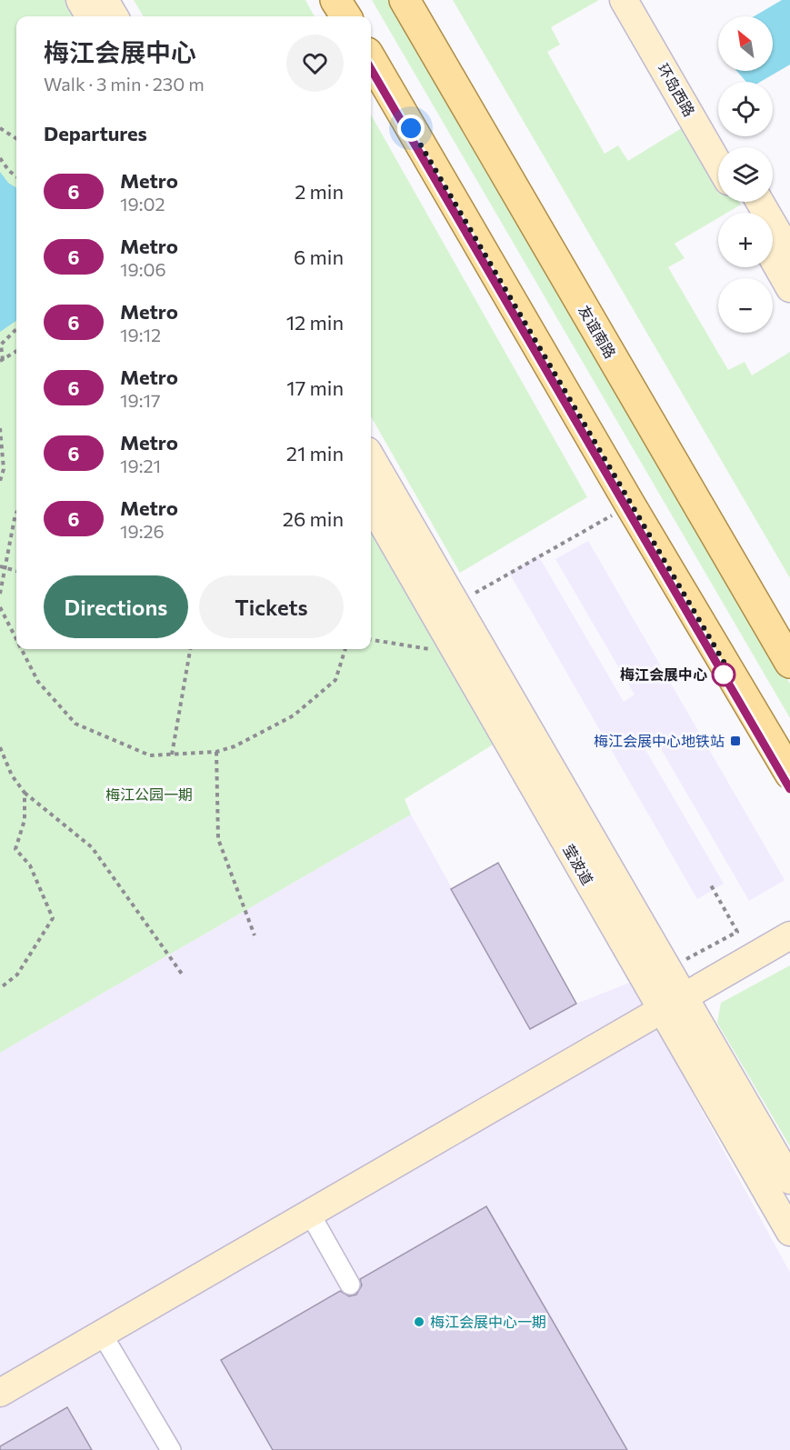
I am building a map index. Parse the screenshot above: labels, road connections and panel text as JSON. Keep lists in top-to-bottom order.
{
  "streets": {
    "main road": ["友谊南路"],
    "street": ["环岛西路", "莹波道"]
  },
  "parks": ["梅江公园一期"],
  "places": {
    "other": ["梅江会展中心", "梅江会展中心一期"],
    "transit": ["梅江会展中心地铁站"]
  },
  "lines": ["metro line 6"],
  "north": "top left",
  "page": {
    "map_buttons": ["+", "−"],
    "heading": [
      ["梅江会展中心", "Walk · 3 min · 230 m"],
      "Departures"
    ],
    "list": [
      {
        "mark": "6",
        "name": "Metro",
        "note": "19:02",
        "value": "2 min"
      },
      {
        "mark": "6",
        "name": "Metro",
        "note": "19:06",
        "value": "6 min"
      },
      {
        "mark": "6",
        "name": "Metro",
        "note": "19:12",
        "value": "12 min"
      },
      {
        "mark": "6",
        "name": "Metro",
        "note": "19:17",
        "value": "17 min"
      },
      {
        "mark": "6",
        "name": "Metro",
        "note": "19:21",
        "value": "21 min"
      },
      {
        "mark": "6",
        "name": "Metro",
        "note": "19:26",
        "value": "26 min"
      }
    ],
    "buttons": ["Directions", "Tickets"]
  }
}
